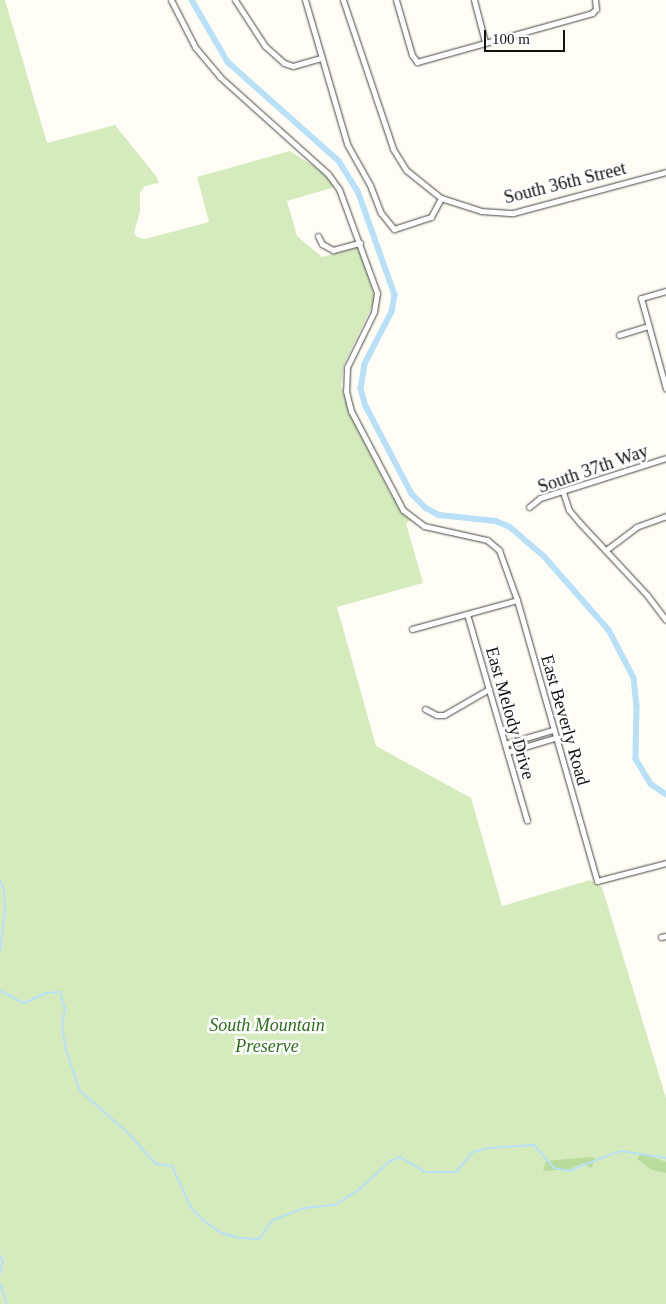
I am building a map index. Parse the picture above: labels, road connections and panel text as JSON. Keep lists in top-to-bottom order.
{
  "streets": {
    "street": [
      "South 36th Street",
      "South 37th Way",
      "East Melody Drive",
      "East Beverly Road"
    ]
  },
  "parks": ["South Mountain Preserve"],
  "scale_bar": "100 m"
}
